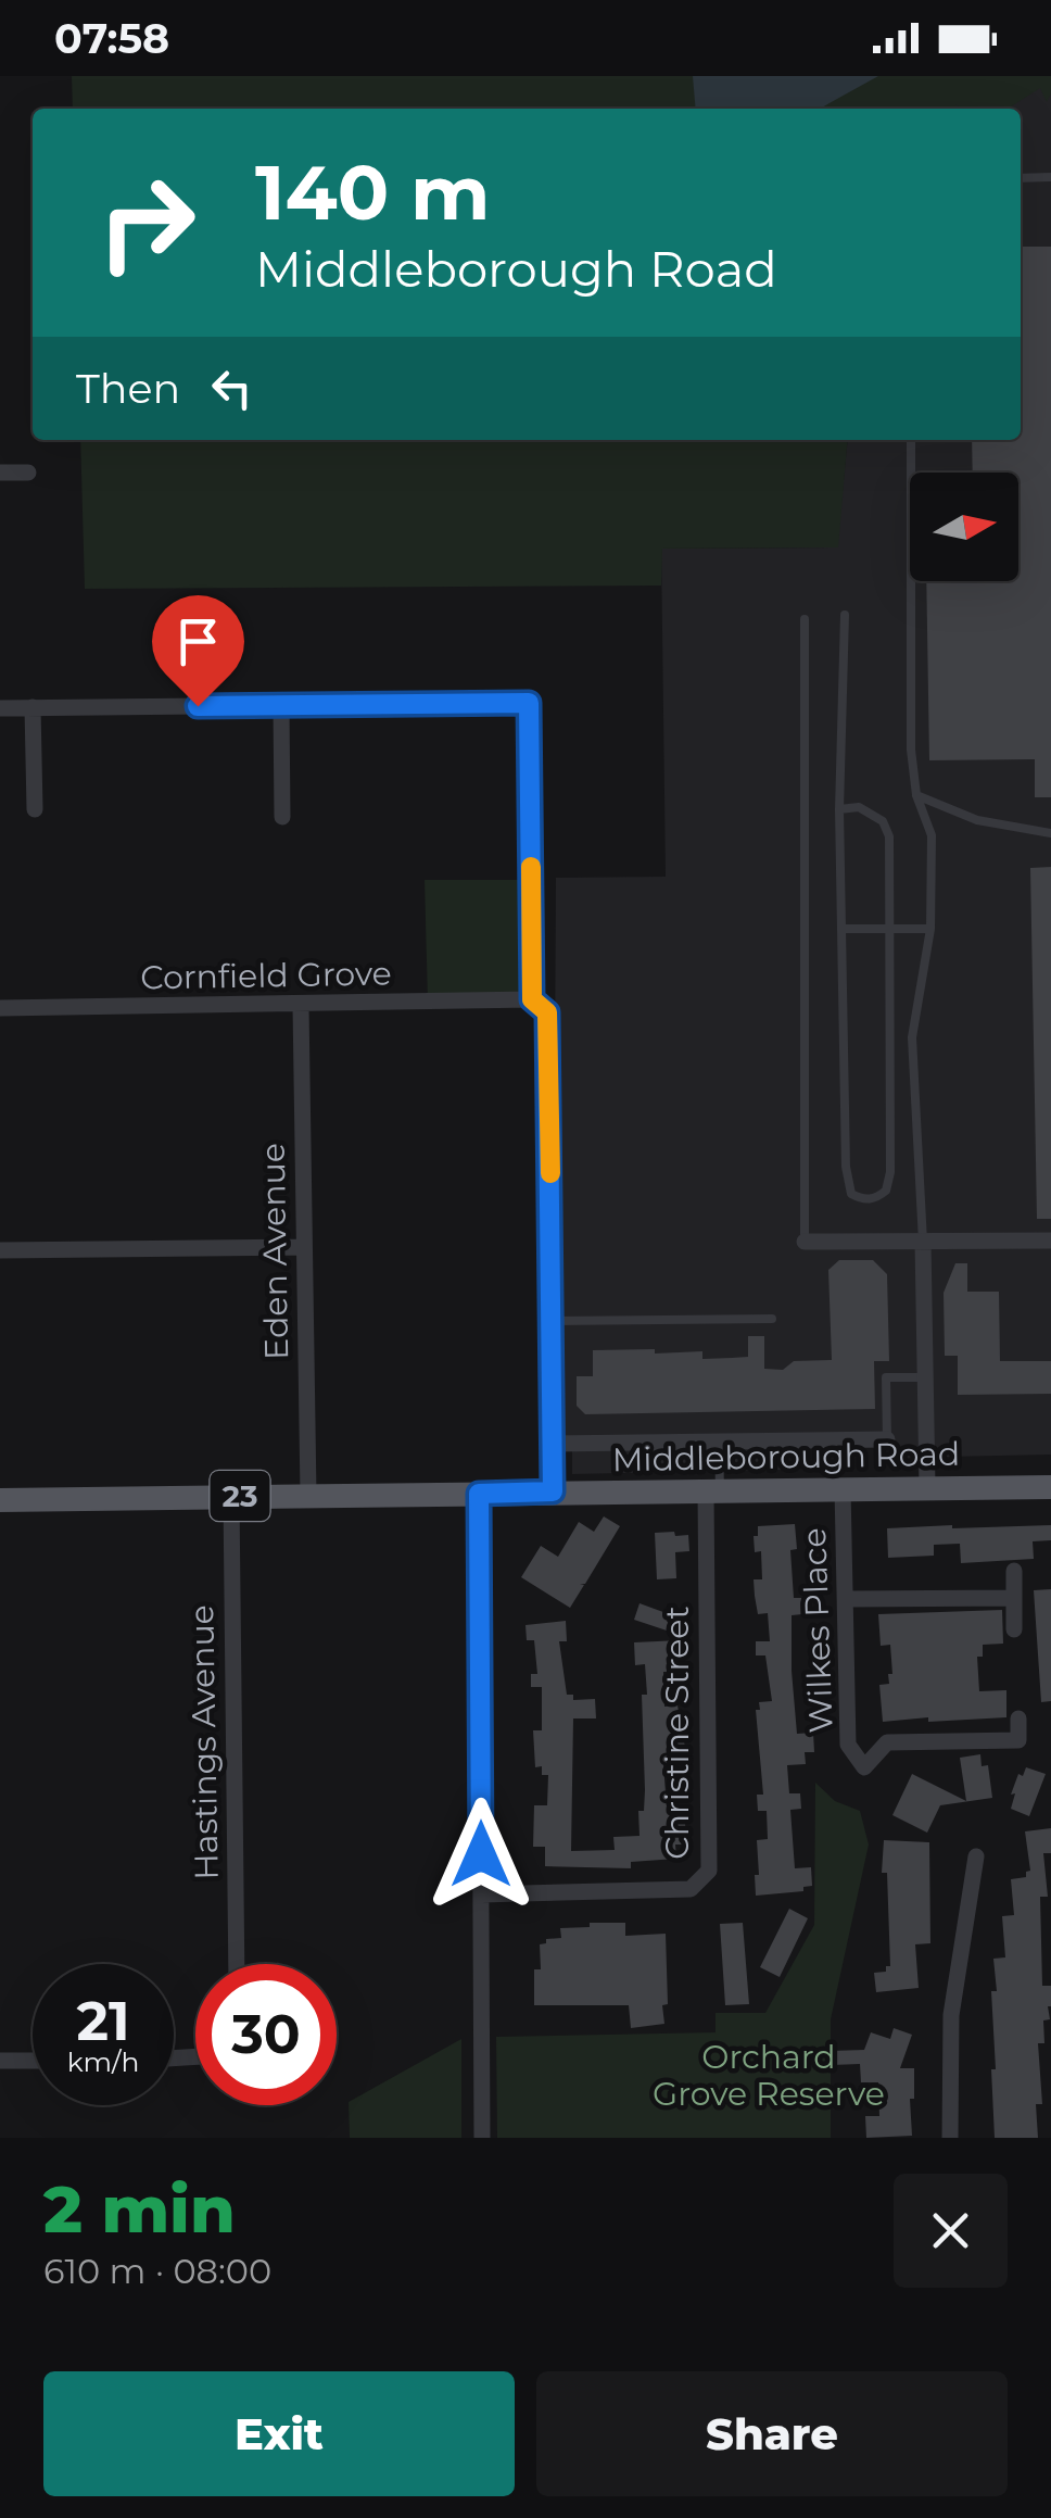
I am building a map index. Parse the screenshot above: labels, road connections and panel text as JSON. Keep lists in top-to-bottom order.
{
  "streets": {
    "main road": ["Middleborough Road", "23"],
    "street": [
      "Cornfield Grove",
      "Eden Avenue",
      "Wilkes Place",
      "Christine Street",
      "Hastings Avenue"
    ]
  },
  "crossings": [
    ["Cornfield Grove", "Eden Avenue"],
    ["Eden Avenue", "Middleborough Road"],
    ["Middleborough Road", "Wilkes Place"],
    ["Middleborough Road", "Christine Street"],
    ["Middleborough Road", "Hastings Avenue"]
  ],
  "parks": ["Orchard Grove Reserve"],
  "north": "right",
  "page": {
    "status": "07:58",
    "turn": ["140 m", "Middleborough Road"],
    "then": "Then",
    "speed": "21 km/h",
    "limit": "30",
    "heading": ["2 min", "610 m · 08:00"],
    "buttons": ["Exit", "Share"]
  }
}
